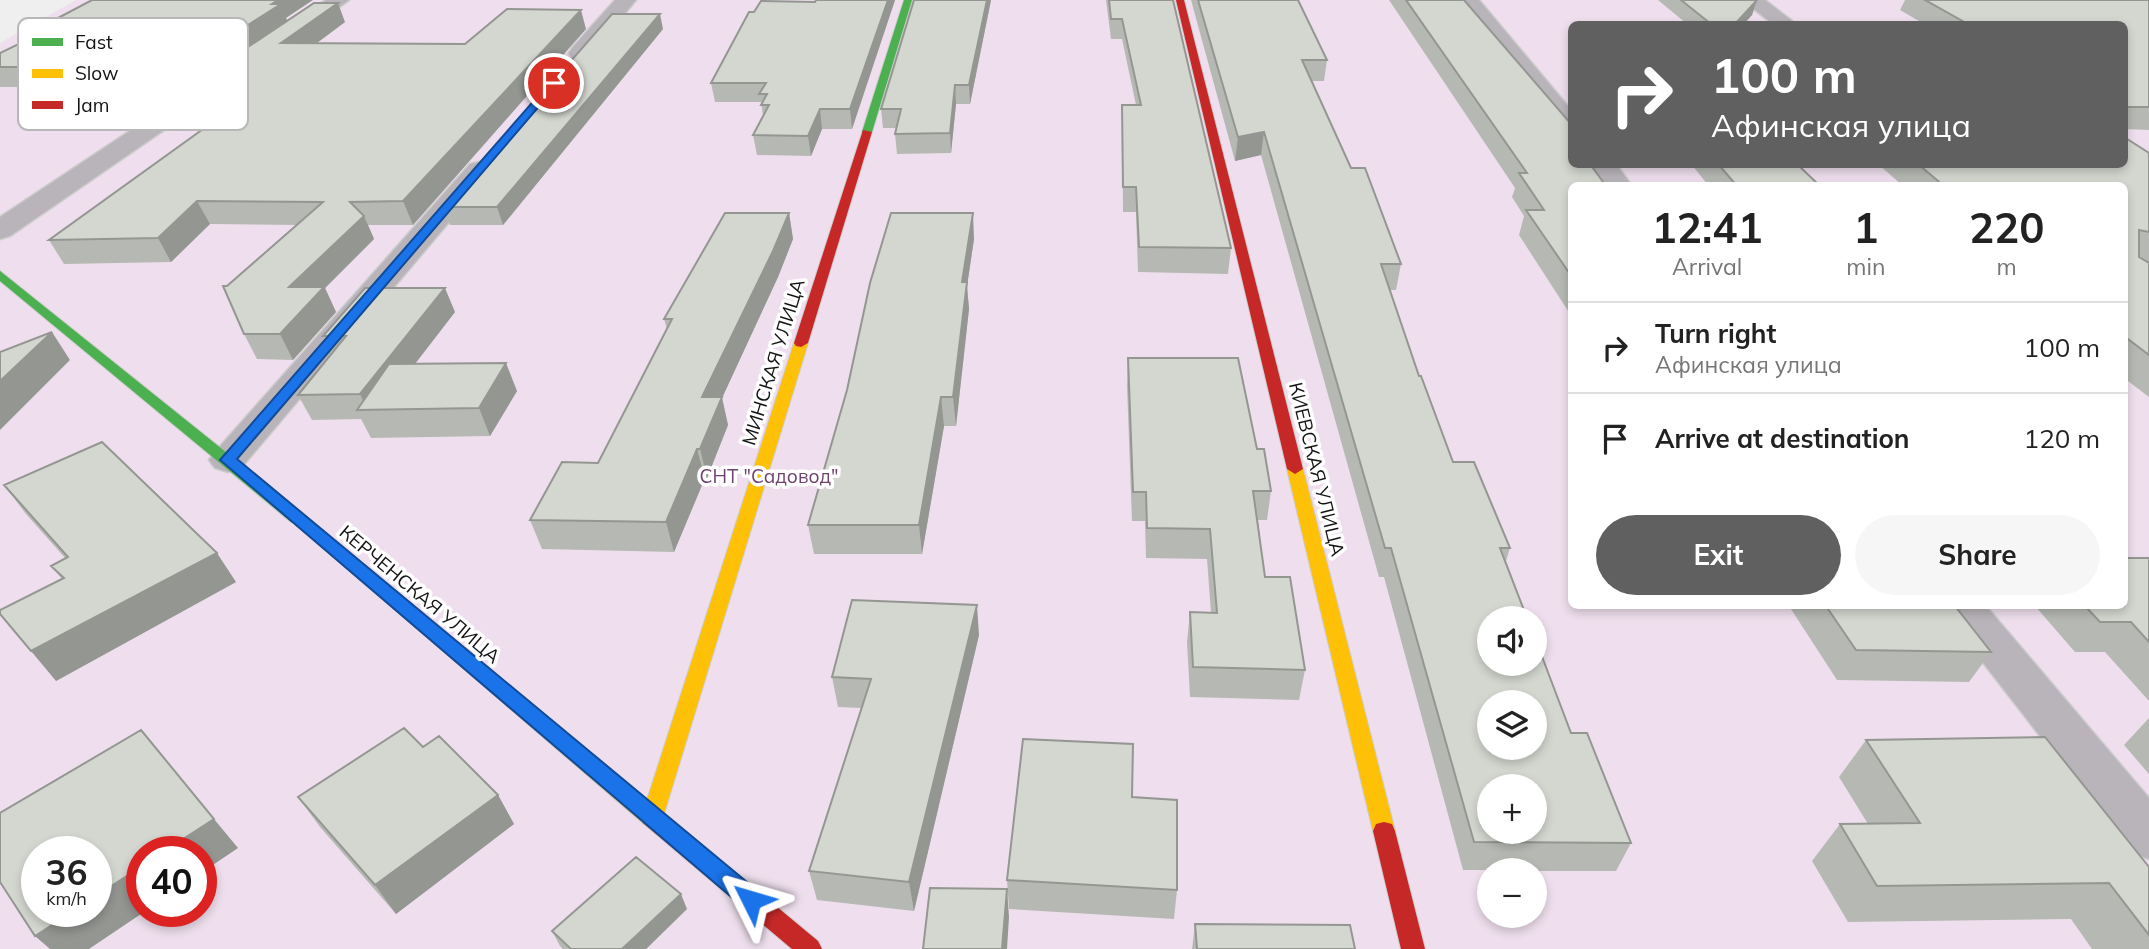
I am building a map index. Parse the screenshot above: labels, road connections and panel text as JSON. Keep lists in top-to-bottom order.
{
  "streets": {
    "street": ["МИНСКАЯ УЛИЦА", "КИЕВСКАЯ УЛИЦА", "КЕРЧЕНСКАЯ УЛИЦА"]
  },
  "crossings": [
    ["МИНСКАЯ УЛИЦА", "КЕРЧЕНСКАЯ УЛИЦА"]
  ],
  "parks": ["СНТ \"Садовод\""],
  "legend": ["Fast", "Slow", "Jam"],
  "page": {
    "turn": ["100 m", "Афинская улица"],
    "eta": [
      "12:41",
      "Arrival",
      "1",
      "min",
      "220",
      "m"
    ],
    "list": [
      {
        "name": "Turn right",
        "note": "Афинская улица",
        "value": "100 m"
      },
      {
        "name": "Arrive at destination",
        "value": "120 m"
      }
    ],
    "buttons": ["Exit", "Share"],
    "map_buttons": ["+", "−"],
    "speed": "36 km/h",
    "limit": "40"
  }
}
